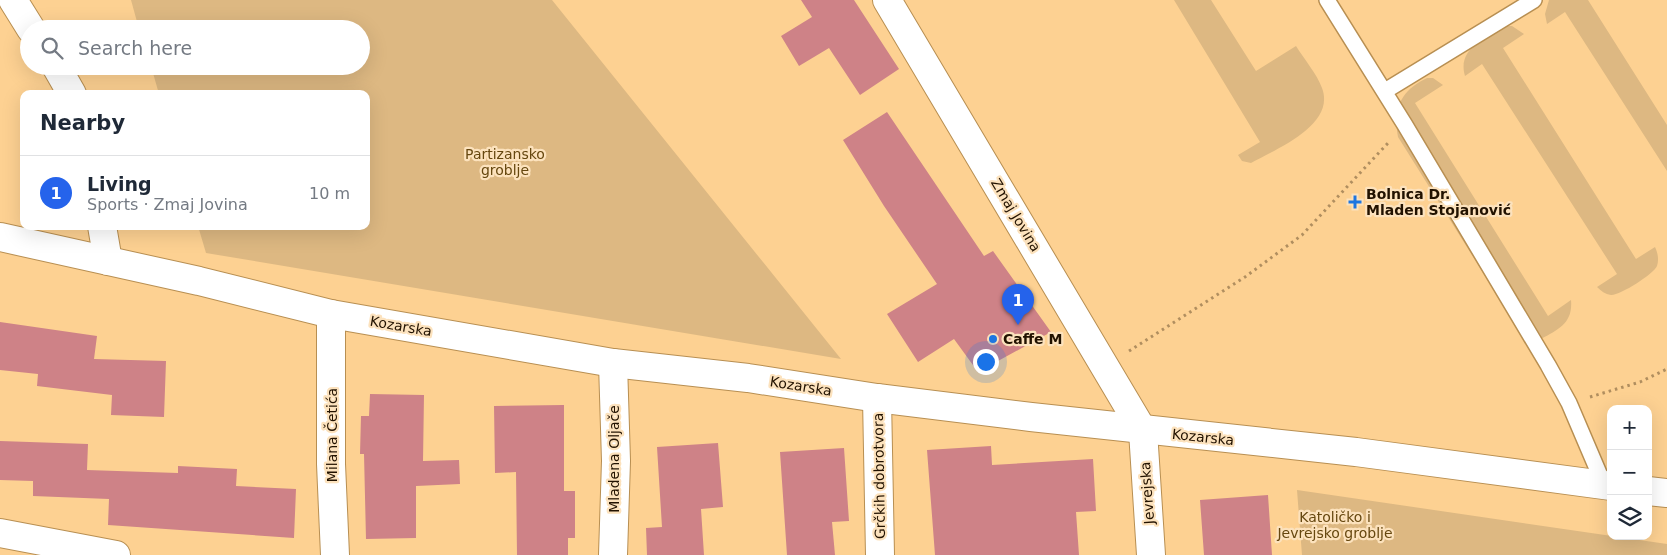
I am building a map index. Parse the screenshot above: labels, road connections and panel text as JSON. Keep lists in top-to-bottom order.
{
  "streets": {
    "street": [
      "Zmaj Jovina",
      "Kozarska",
      "Milana Četića",
      "Mladena Oljače",
      "Grčkih dobrotvora",
      "Jevrejska"
    ]
  },
  "crossings": [
    ["Zmaj Jovina", "Kozarska"],
    ["Zmaj Jovina", "Jevrejska"],
    ["Kozarska", "Milana Četića"],
    ["Kozarska", "Mladena Oljače"],
    ["Kozarska", "Grčkih dobrotvora"],
    ["Kozarska", "Jevrejska"]
  ],
  "parks": ["Partizansko groblje", "Katoličko i Jevrejsko groblje"],
  "places": {
    "health": ["Bolnica Dr. Mladen Stojanović"],
    "other": ["Caffe M"]
  },
  "page": {
    "search": "Search here",
    "heading": "Nearby",
    "list": [
      {
        "mark": "1",
        "name": "Living",
        "note": "Sports · Zmaj Jovina",
        "value": "10 m"
      }
    ],
    "pins": "1",
    "map_buttons": ["+", "−"]
  }
}
